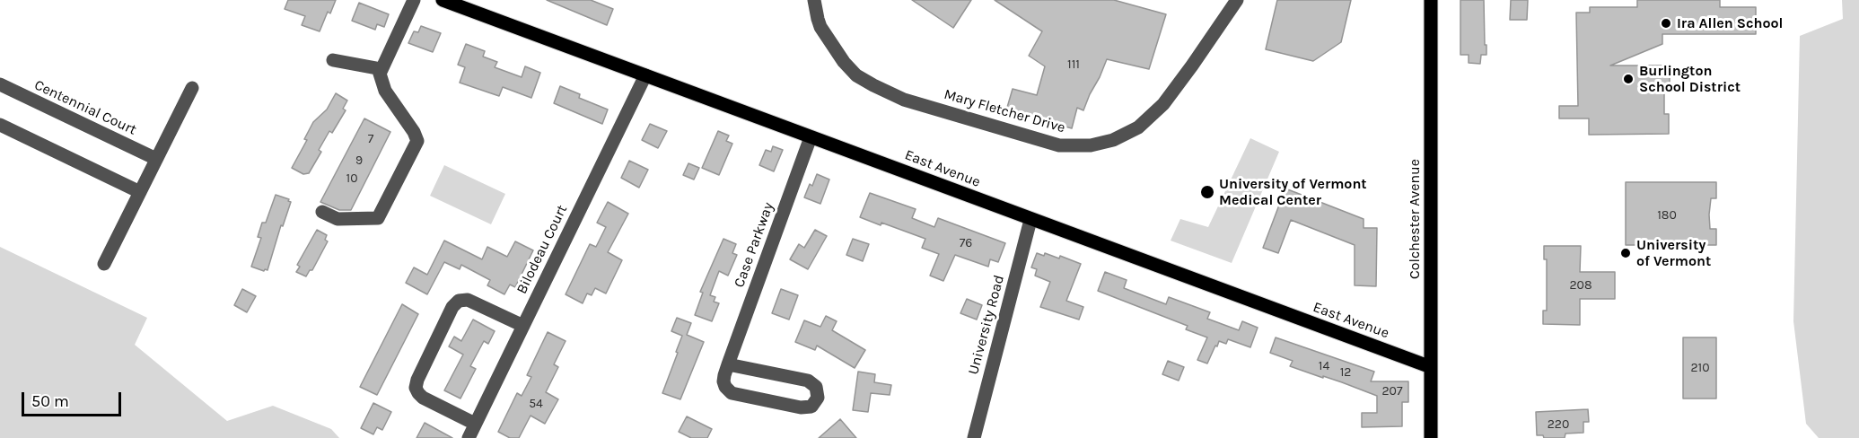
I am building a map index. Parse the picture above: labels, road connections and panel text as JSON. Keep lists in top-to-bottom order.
{
  "streets": {
    "main road": ["East Avenue", "Colchester Avenue"],
    "street": [
      "Centennial Court",
      "Mary Fletcher Drive",
      "Case Parkway",
      "Bilodeau Court",
      "University Road"
    ]
  },
  "crossings": [
    ["East Avenue", "Colchester Avenue"],
    ["East Avenue", "Case Parkway"],
    ["East Avenue", "Bilodeau Court"],
    ["East Avenue", "University Road"]
  ],
  "places": [
    "Ira Allen School",
    "Burlington School District",
    "University of Vermont Medical Center",
    "University of Vermont"
  ],
  "house_numbers": [
    "111",
    "7",
    "9",
    "10",
    "180",
    "76",
    "208",
    "14",
    "210",
    "12",
    "207",
    "54",
    "220"
  ],
  "scale_bar": "50 m"
}
